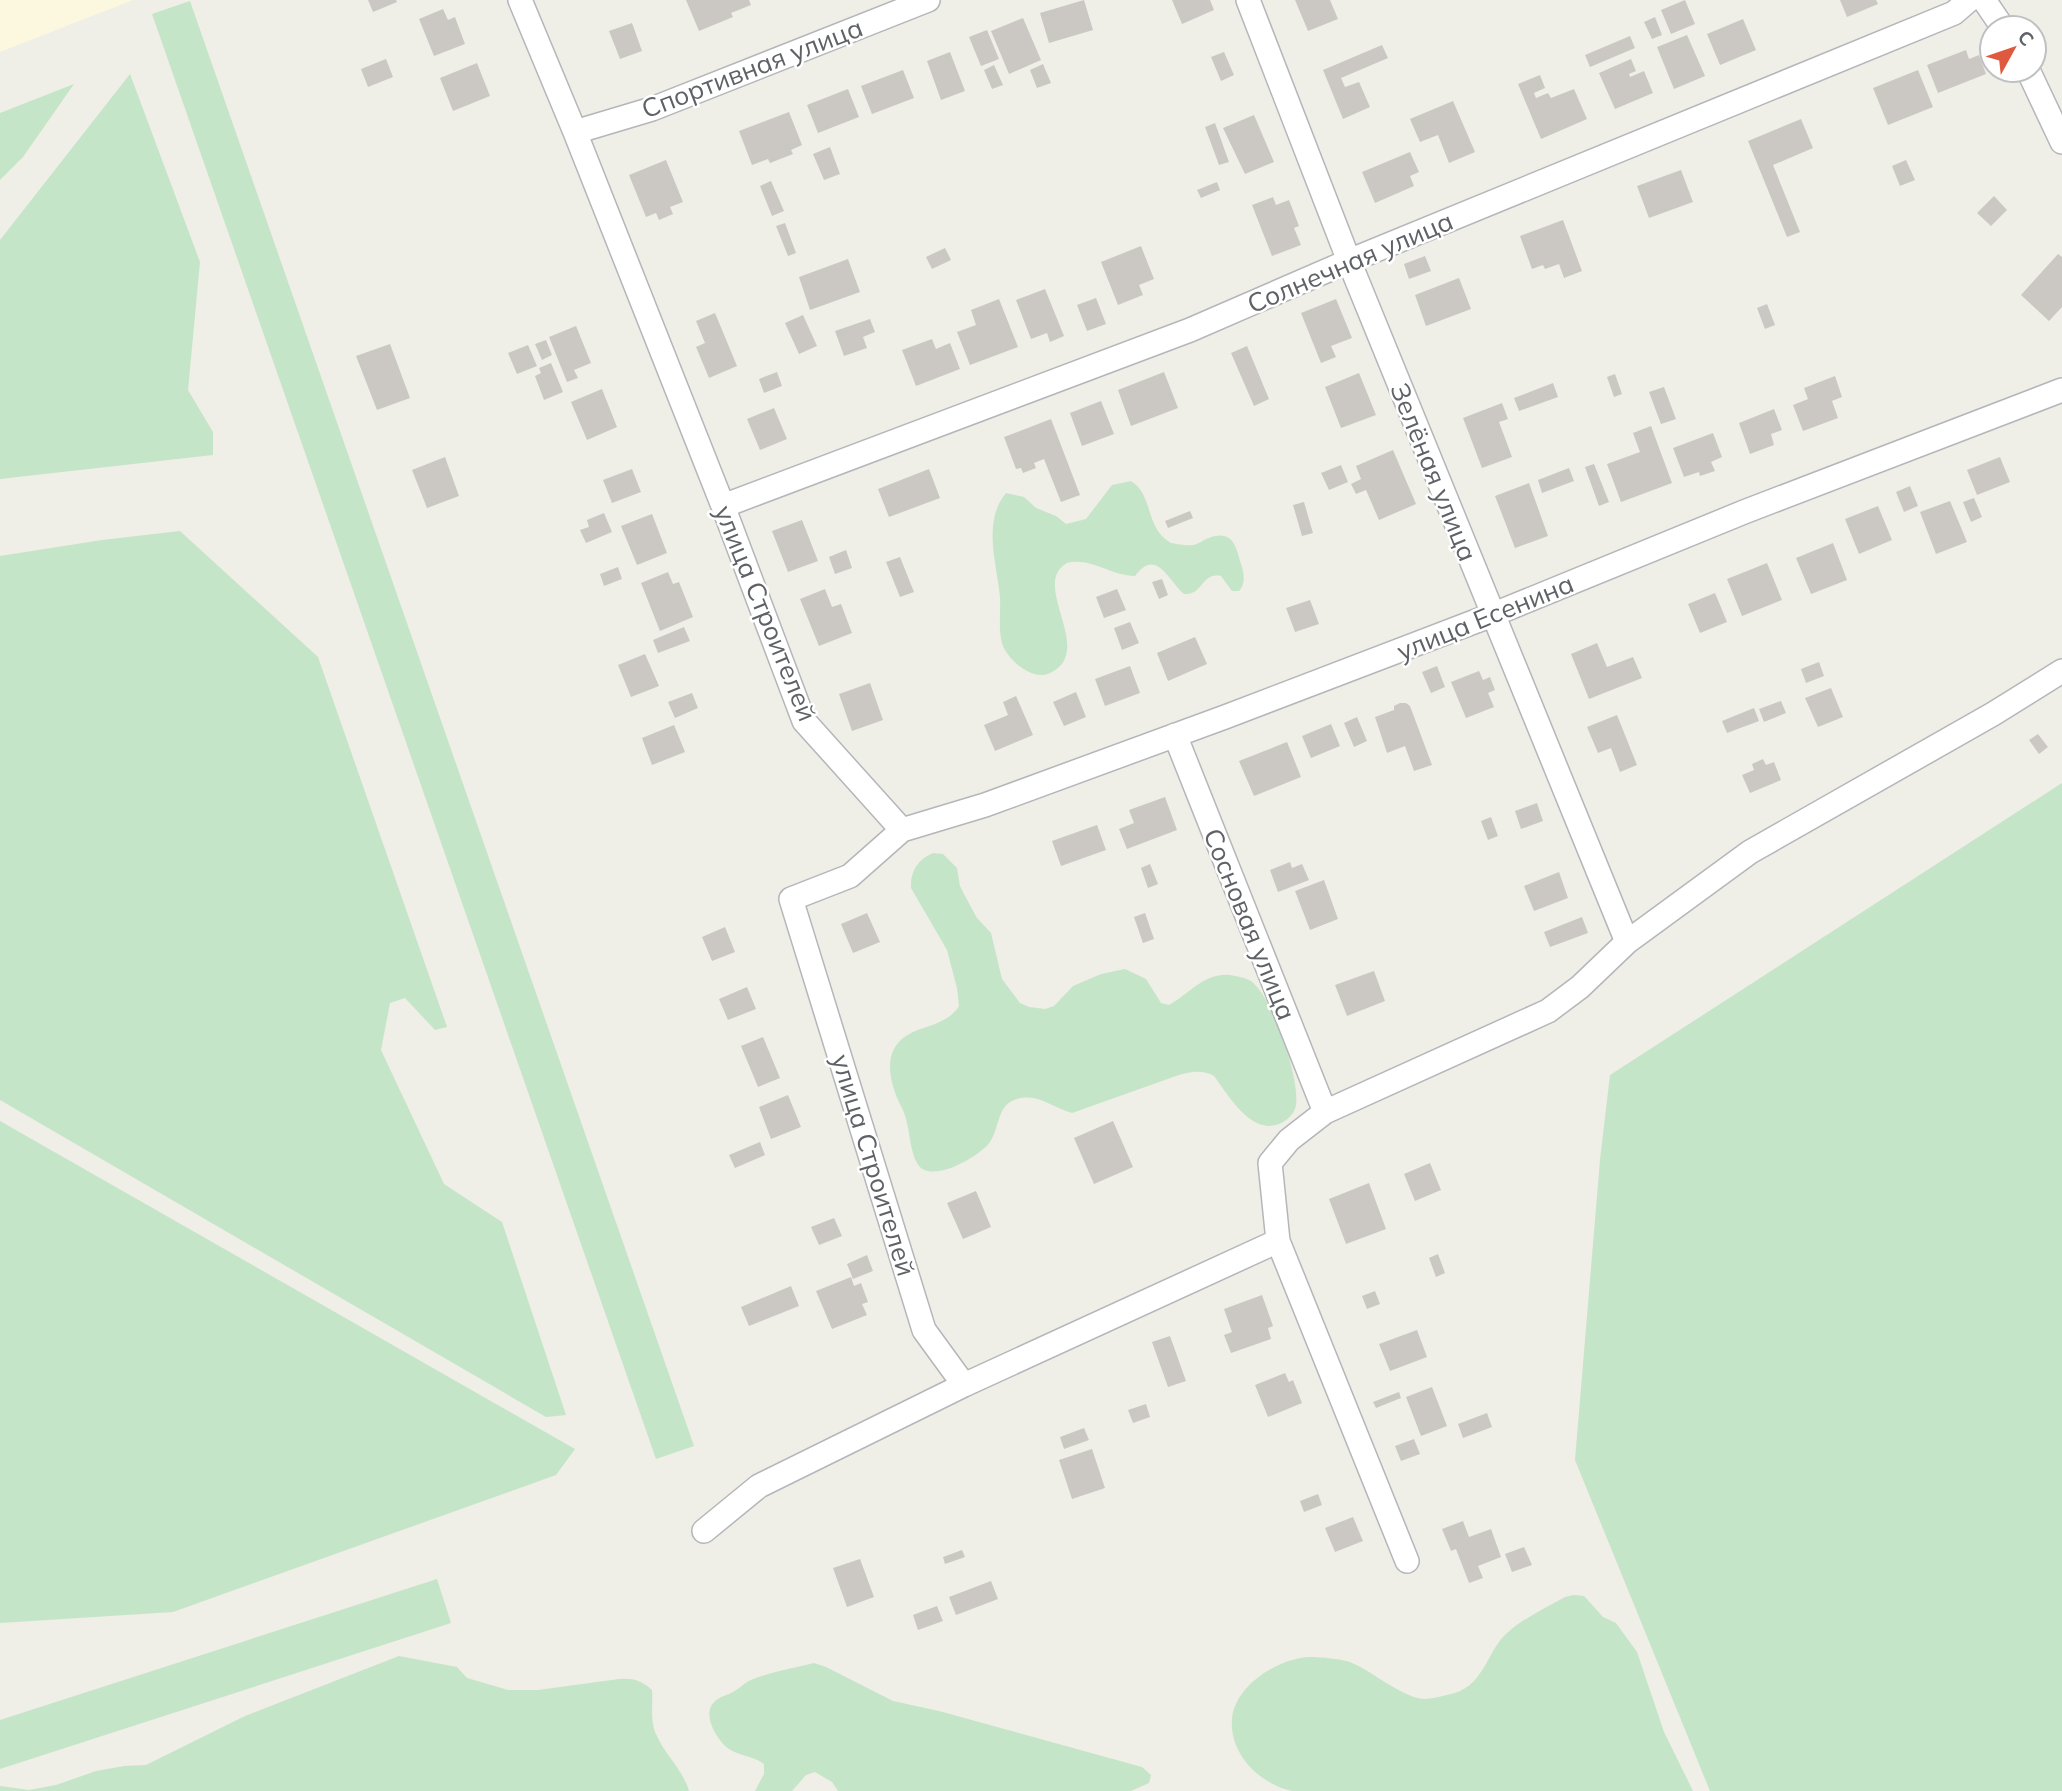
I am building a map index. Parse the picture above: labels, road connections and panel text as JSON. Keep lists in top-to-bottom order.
{
  "streets": {
    "street": [
      "Спортивная улица",
      "Солнечная улица",
      "Зелёная улица",
      "улица Строителей",
      "улица Есенина",
      "Сосновая улица"
    ]
  },
  "crossings": [
    ["Спортивная улица", "улица Строителей"],
    ["Солнечная улица", "Зелёная улица"],
    ["Солнечная улица", "улица Строителей"],
    ["Зелёная улица", "улица Есенина"],
    ["улица Строителей", "улица Есенина"],
    ["улица Есенина", "Сосновая улица"]
  ],
  "north": "top right"
}
